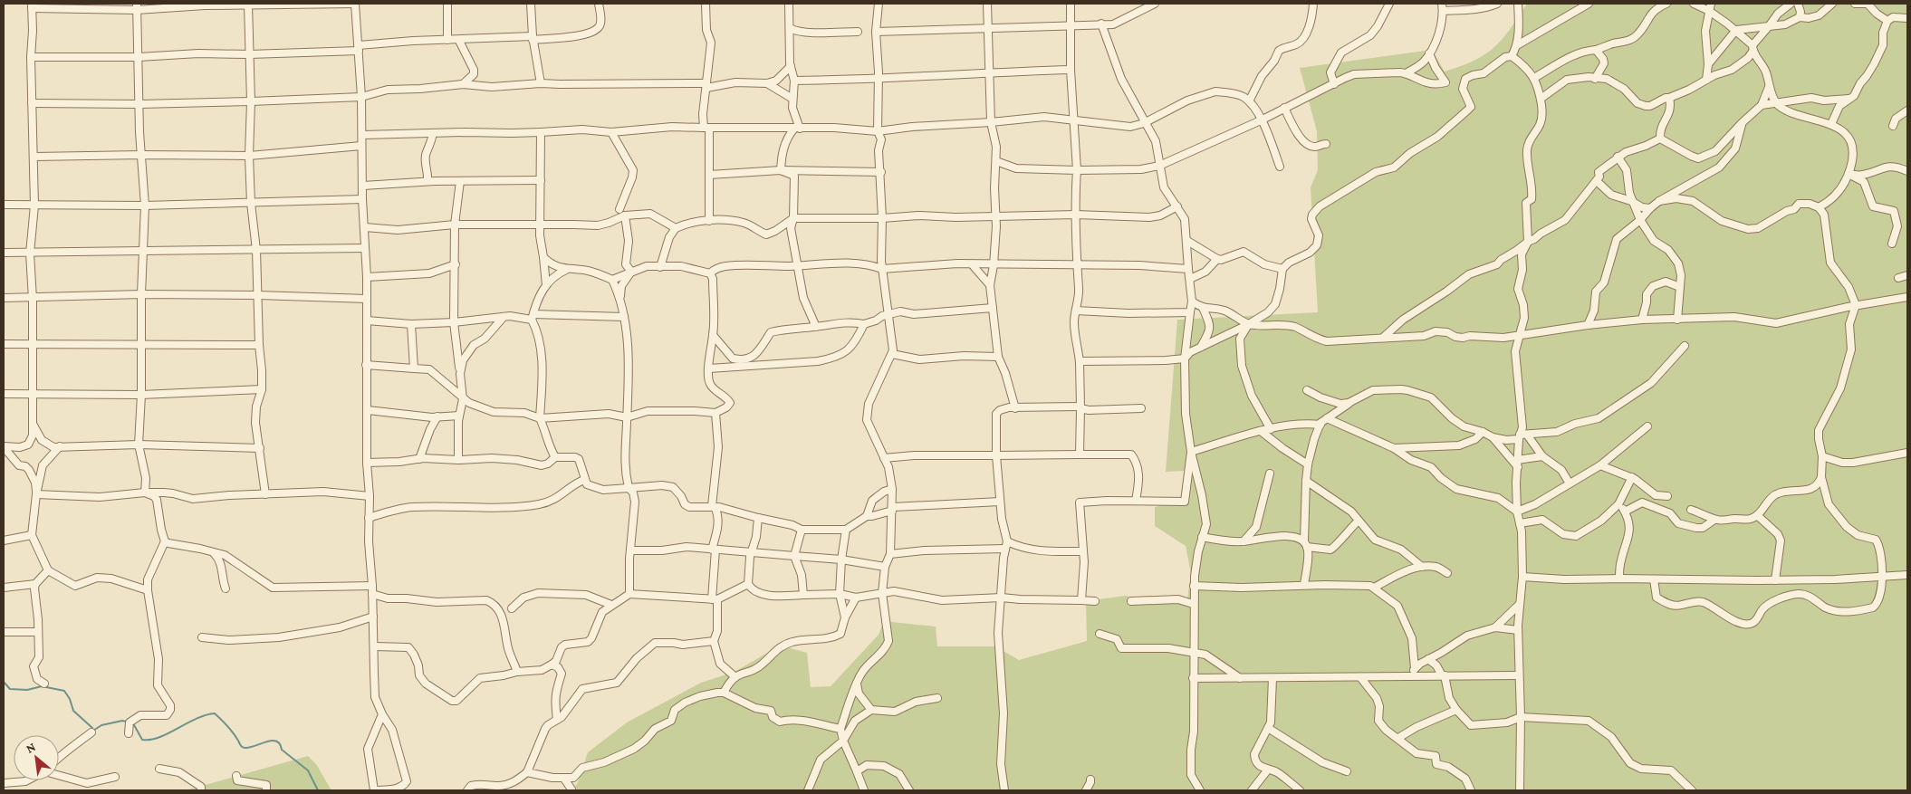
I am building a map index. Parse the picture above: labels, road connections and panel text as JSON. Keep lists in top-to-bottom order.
{
  "north": "top left"
}
